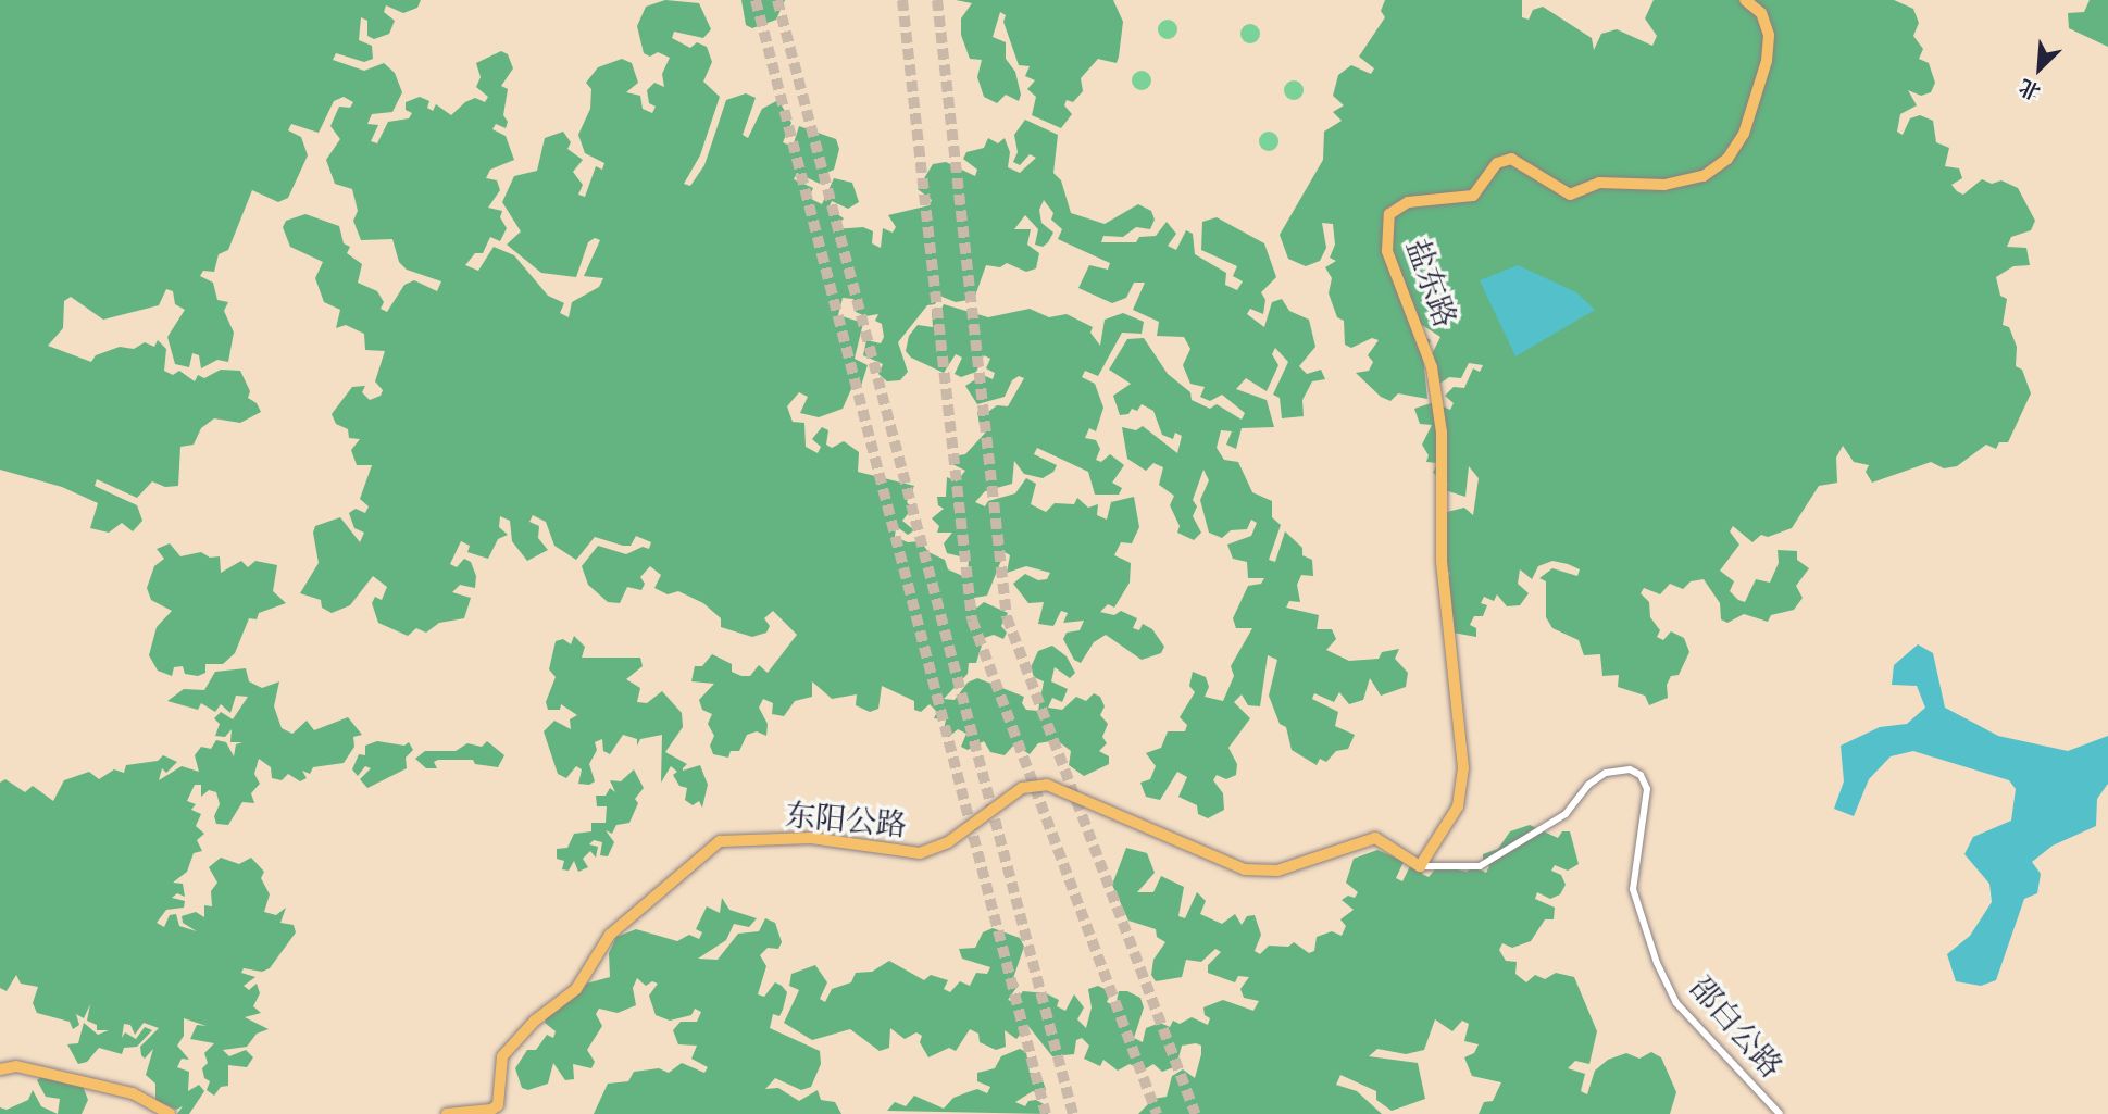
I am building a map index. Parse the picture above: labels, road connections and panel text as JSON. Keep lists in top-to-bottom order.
{
  "streets": {
    "highway": ["盐东路", "东阳公路"],
    "street": ["邵白公路"]
  },
  "crossings": [
    ["盐东路", "东阳公路"],
    ["盐东路", "邵白公路"],
    ["东阳公路", "邵白公路"]
  ],
  "north": "bottom left"
}
